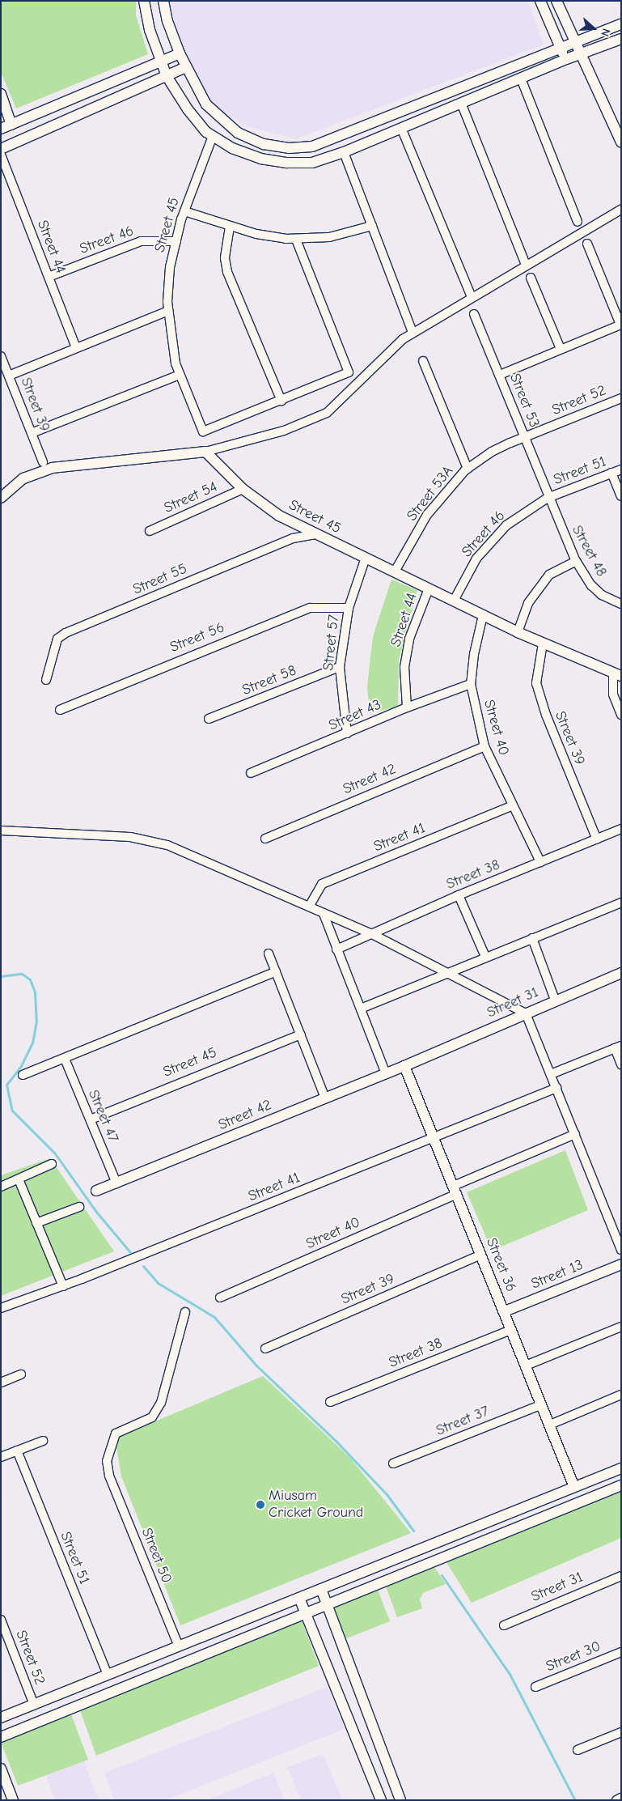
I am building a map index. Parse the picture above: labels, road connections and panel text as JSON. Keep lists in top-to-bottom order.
{
  "streets": {
    "street": [
      "Street 45",
      "Street 46",
      "Street 44",
      "Street 53",
      "Street 52",
      "Street 39",
      "Street 51",
      "Street 53A",
      "Street 54",
      "Street 48",
      "Street 55",
      "Street 56",
      "Street 57",
      "Street 58",
      "Street 43",
      "Street 40",
      "Street 42",
      "Street 41",
      "Street 38",
      "Street 31",
      "Street 47",
      "Street 36",
      "Street 13",
      "Street 37",
      "Street 50",
      "Street 30"
    ]
  },
  "crossings": [
    ["Street 45", "Street 46"],
    ["Street 45", "Street 44"],
    ["Street 45", "Street 39"],
    ["Street 45", "Street 53A"],
    ["Street 45", "Street 54"],
    ["Street 45", "Street 55"],
    ["Street 45", "Street 57"],
    ["Street 45", "Street 40"],
    ["Street 45", "Street 47"],
    ["Street 46", "Street 44"],
    ["Street 46", "Street 53"],
    ["Street 46", "Street 51"],
    ["Street 46", "Street 48"],
    ["Street 44", "Street 43"],
    ["Street 53", "Street 52"],
    ["Street 53", "Street 51"],
    ["Street 53", "Street 53A"],
    ["Street 53", "Street 48"],
    ["Street 52", "Street 53A"],
    ["Street 39", "Street 38"],
    ["Street 39", "Street 36"],
    ["Street 51", "Street 48"],
    ["Street 56", "Street 57"],
    ["Street 57", "Street 58"],
    ["Street 57", "Street 43"],
    ["Street 43", "Street 40"],
    ["Street 40", "Street 42"],
    ["Street 40", "Street 41"],
    ["Street 40", "Street 38"],
    ["Street 40", "Street 36"],
    ["Street 42", "Street 31"],
    ["Street 42", "Street 47"],
    ["Street 42", "Street 36"],
    ["Street 41", "Street 36"],
    ["Street 38", "Street 36"],
    ["Street 31", "Street 36"],
    ["Street 36", "Street 13"],
    ["Street 36", "Street 37"]
  ],
  "places": ["Miusam Cricket Ground"],
  "north": "right"
}
